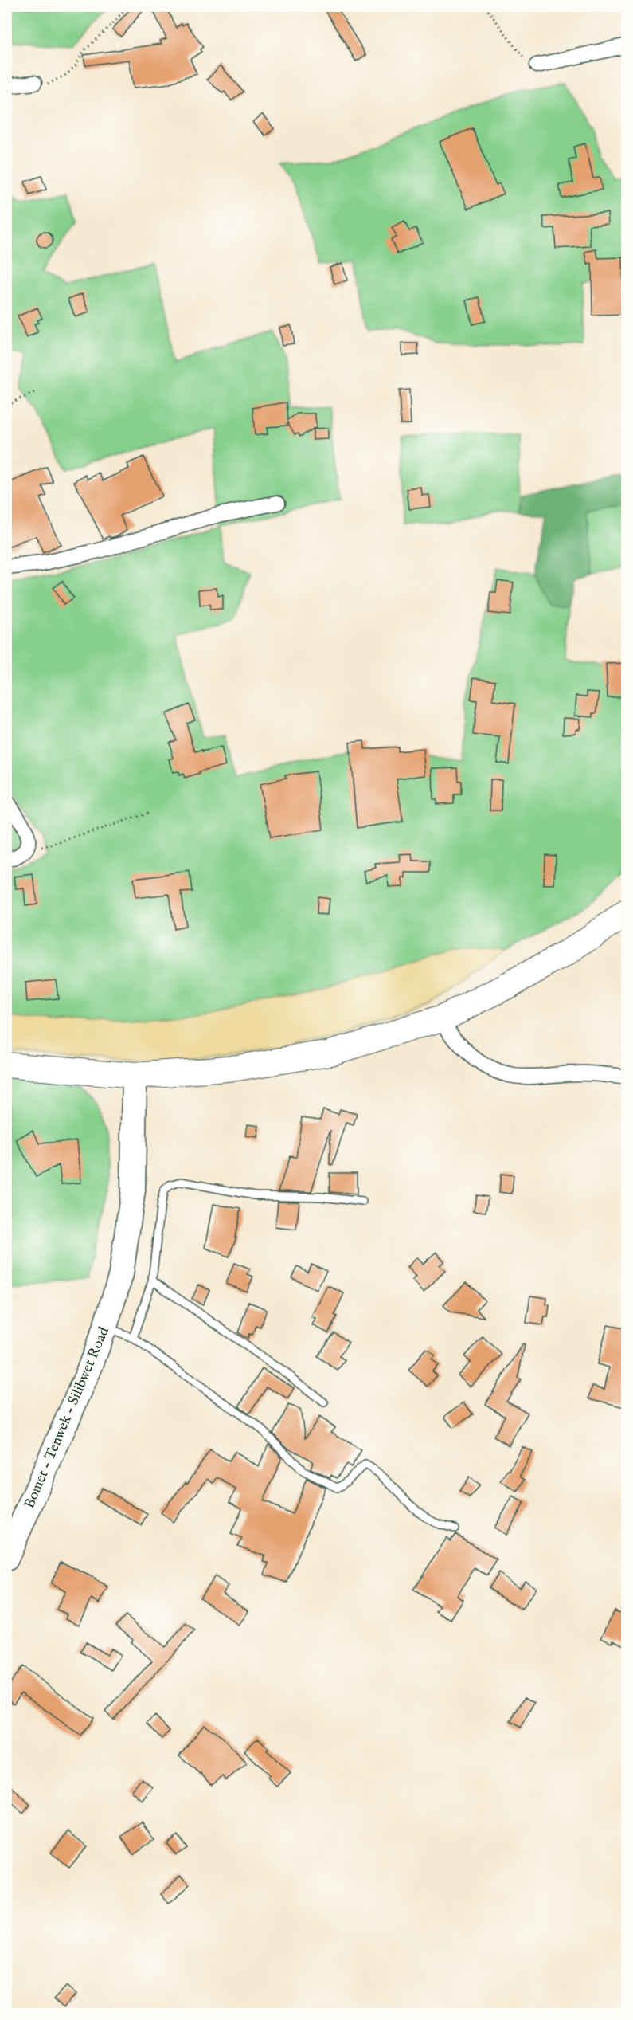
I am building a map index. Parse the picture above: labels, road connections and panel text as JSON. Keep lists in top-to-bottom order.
{
  "streets": {
    "main road": ["Bomet - Tenwek - Silibwet Road"]
  }
}
